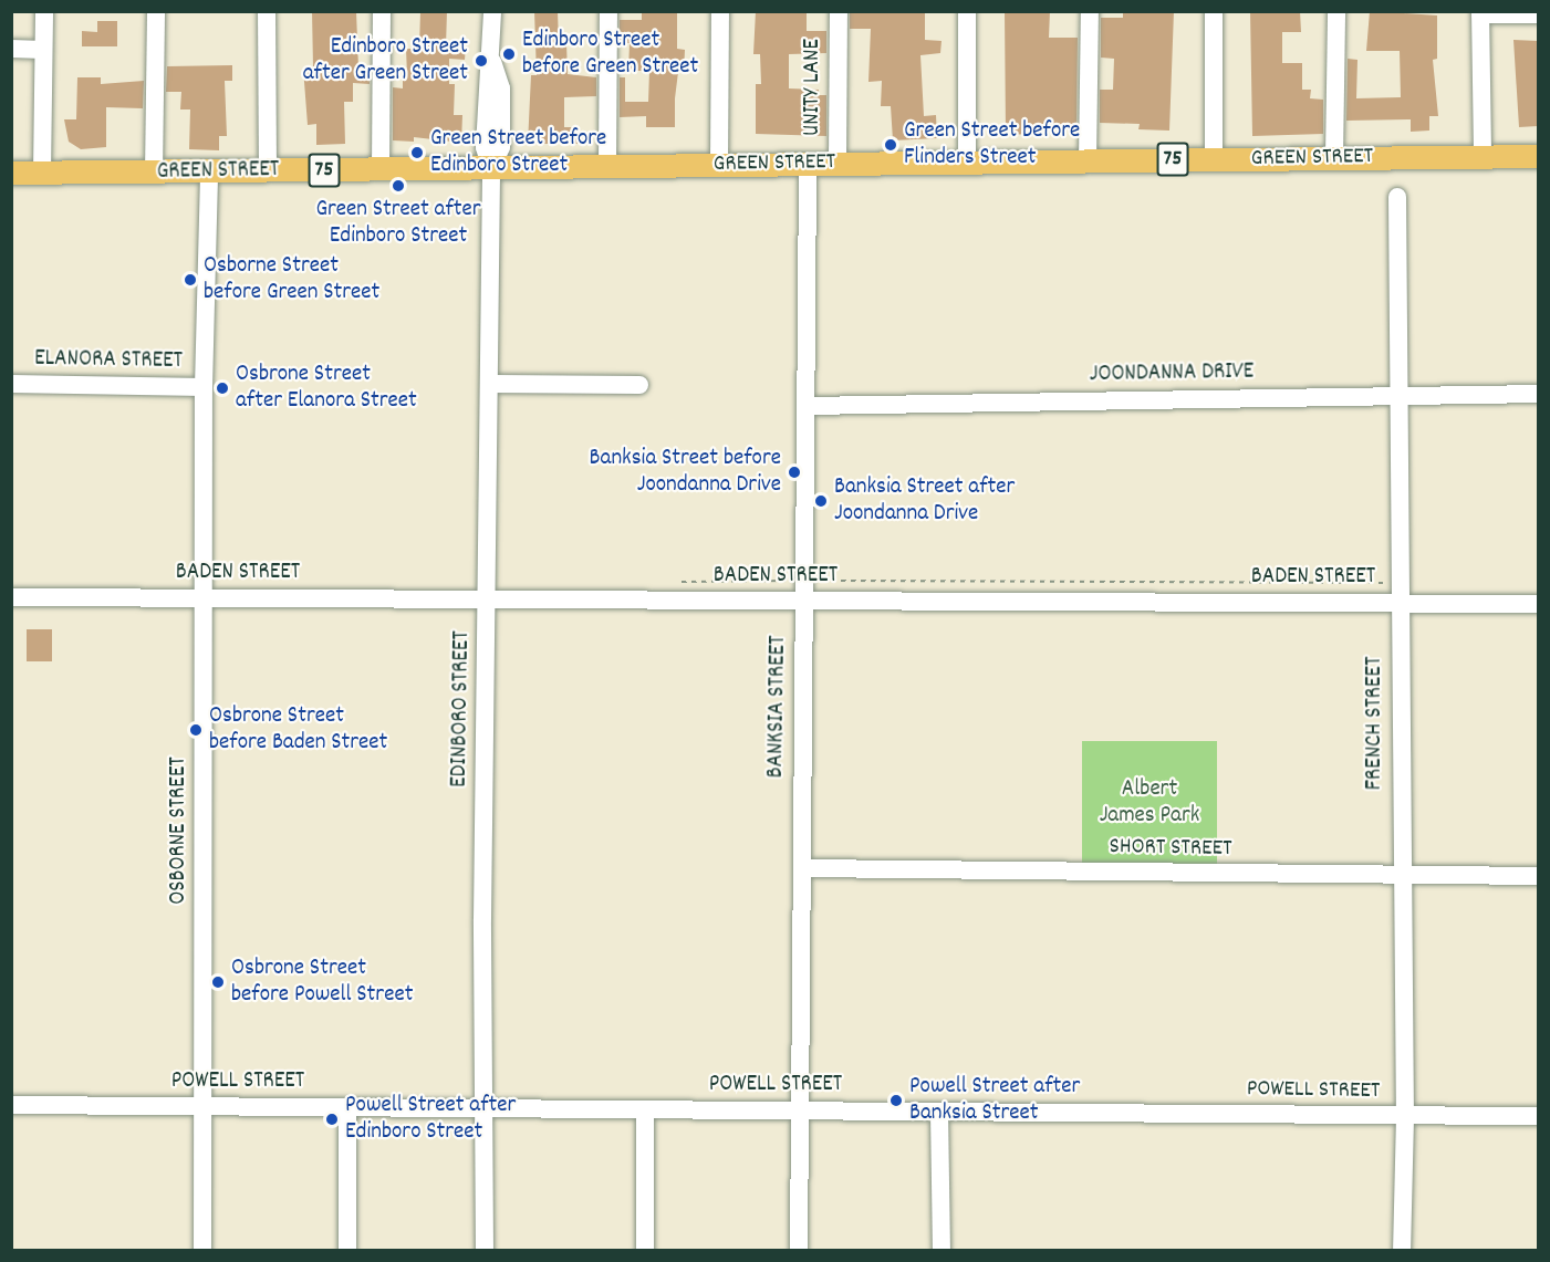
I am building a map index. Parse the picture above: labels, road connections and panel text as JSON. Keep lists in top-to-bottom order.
{
  "streets": {
    "main road": ["GREEN STREET", "75"],
    "street": [
      "UNITY LANE",
      "ELANORA STREET",
      "JOONDANNA DRIVE",
      "BADEN STREET",
      "BANKSIA STREET",
      "EDINBORO STREET",
      "FRENCH STREET",
      "OSBORNE STREET",
      "SHORT STREET",
      "POWELL STREET"
    ]
  },
  "crossings": [
    ["UNITY LANE", "GREEN STREET"],
    ["GREEN STREET", "BANKSIA STREET"],
    ["GREEN STREET", "EDINBORO STREET"],
    ["GREEN STREET", "OSBORNE STREET"],
    ["ELANORA STREET", "OSBORNE STREET"],
    ["JOONDANNA DRIVE", "BANKSIA STREET"],
    ["JOONDANNA DRIVE", "FRENCH STREET"],
    ["BADEN STREET", "BANKSIA STREET"],
    ["BADEN STREET", "EDINBORO STREET"],
    ["BADEN STREET", "FRENCH STREET"],
    ["BADEN STREET", "OSBORNE STREET"],
    ["BANKSIA STREET", "SHORT STREET"],
    ["BANKSIA STREET", "POWELL STREET"],
    ["EDINBORO STREET", "POWELL STREET"],
    ["FRENCH STREET", "SHORT STREET"],
    ["FRENCH STREET", "POWELL STREET"],
    ["OSBORNE STREET", "POWELL STREET"]
  ],
  "parks": ["Albert James Park"],
  "places": [
    "Edinboro Street before Green Street",
    "Edinboro Street after Green Street",
    "Green Street before Flinders Street",
    "Green Street before Edinboro Street",
    "Green Street after Edinboro Street",
    "Osborne Street before Green Street",
    "Osbrone Street after Elanora Street",
    "Banksia Street before Joondanna Drive",
    "Banksia Street after Joondanna Drive",
    "Osbrone Street before Baden Street",
    "Osbrone Street before Powell Street",
    "Powell Street after Banksia Street",
    "Powell Street after Edinboro Street"
  ]
}
